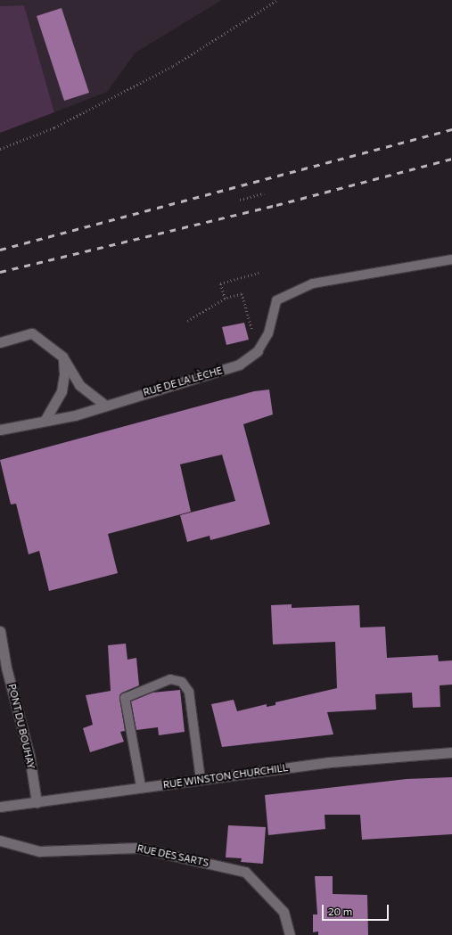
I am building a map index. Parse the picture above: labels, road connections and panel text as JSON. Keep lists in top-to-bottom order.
{
  "streets": {
    "street": [
      "RUE DE LA LÈCHE",
      "PONT DU BOUHAY",
      "RUE WINSTON CHURCHILL",
      "RUE DES SARTS"
    ]
  },
  "crossings": [
    ["PONT DU BOUHAY", "RUE WINSTON CHURCHILL"]
  ],
  "scale_bar": "20 m"
}
